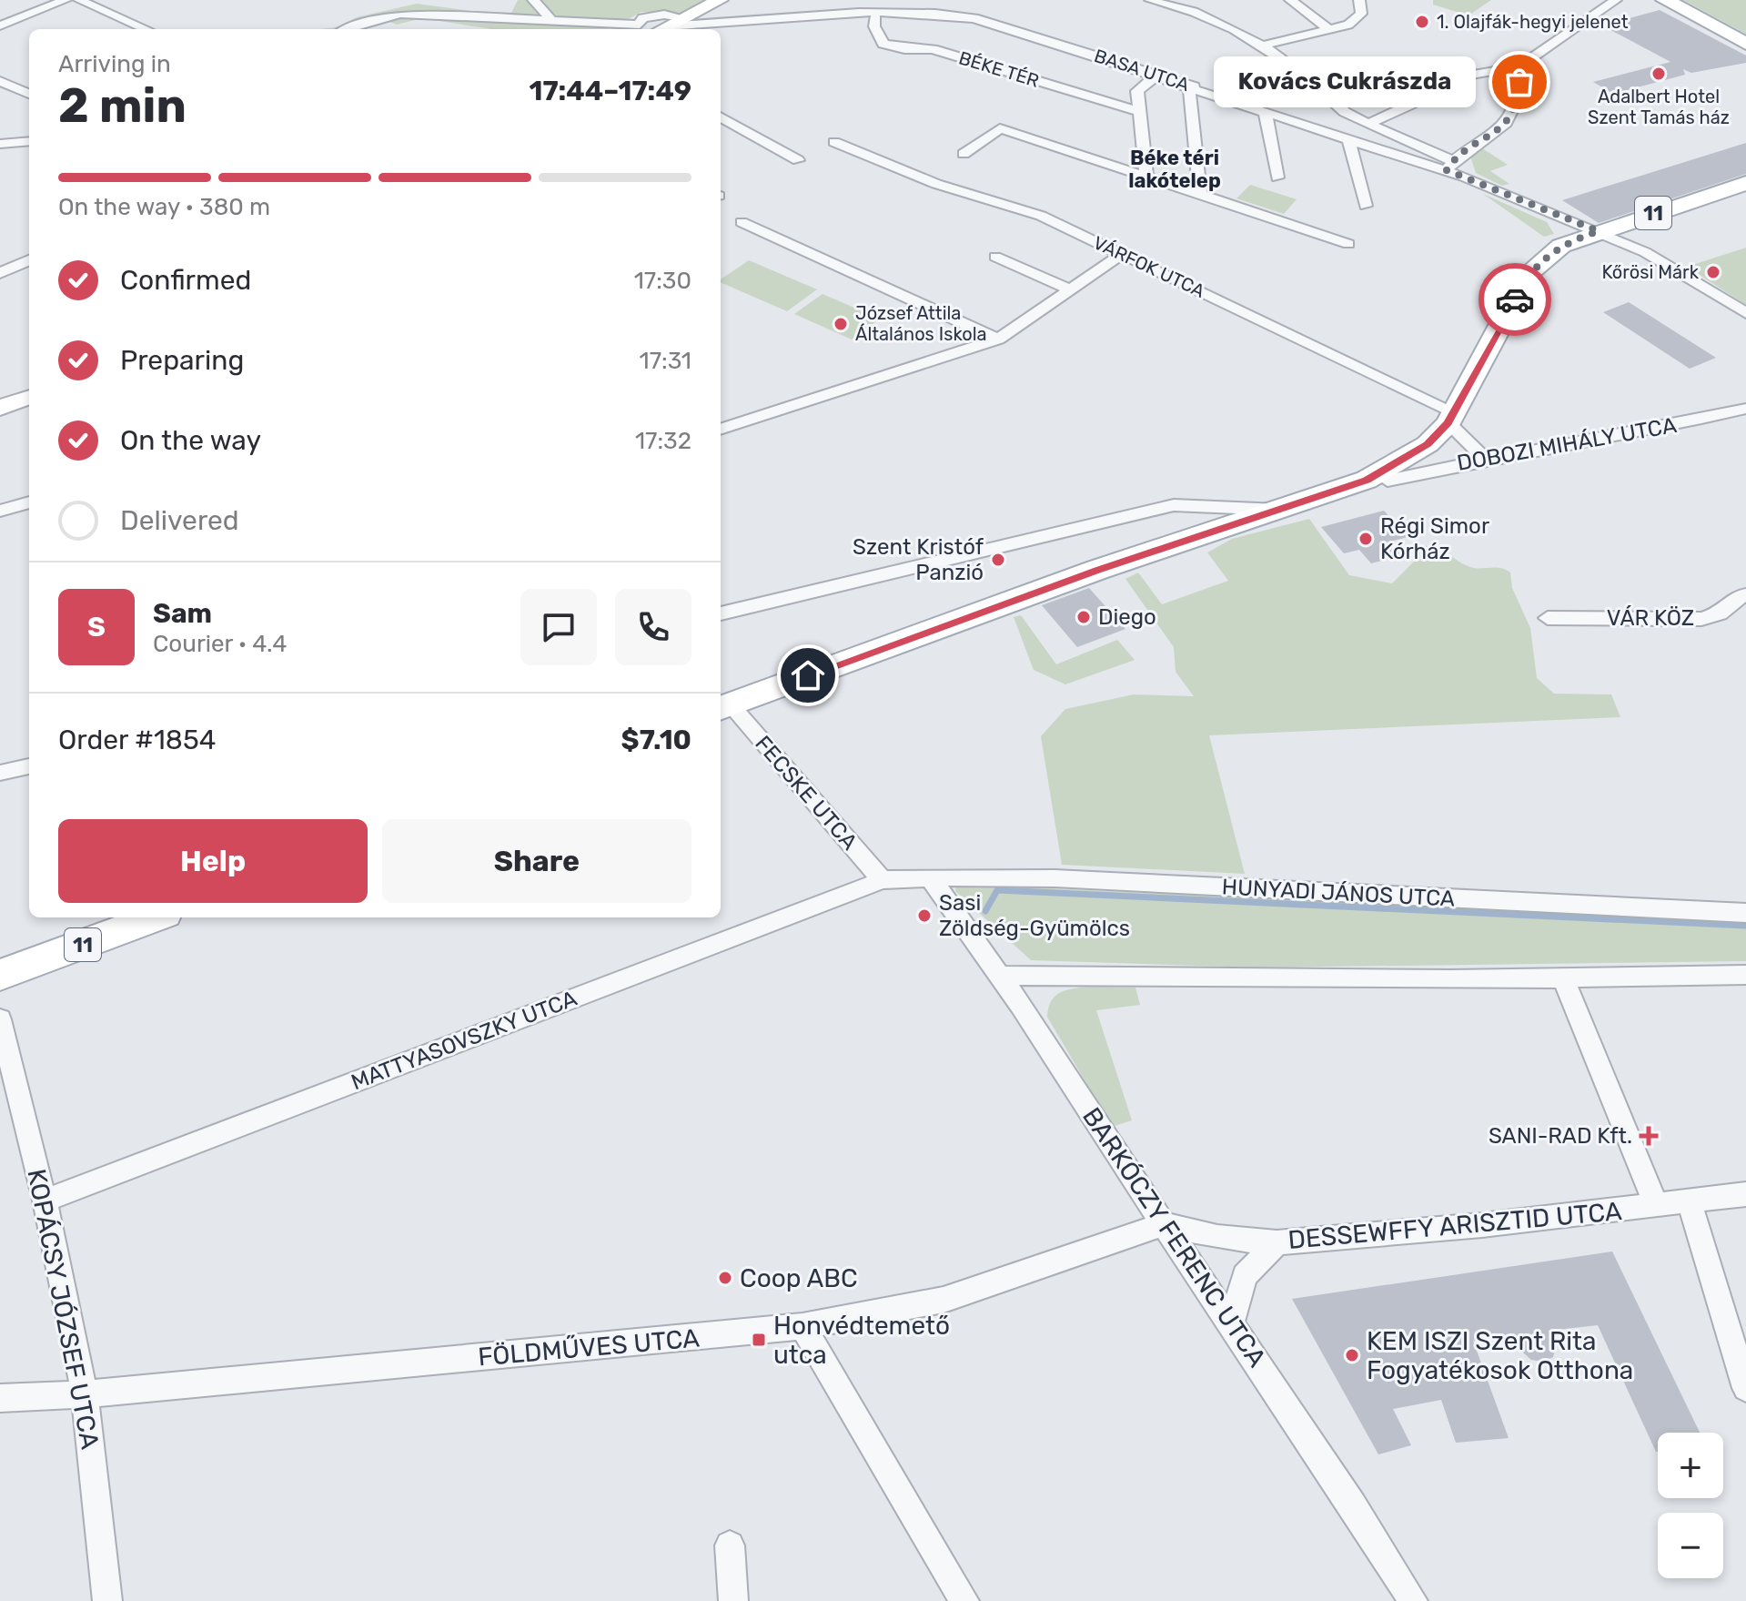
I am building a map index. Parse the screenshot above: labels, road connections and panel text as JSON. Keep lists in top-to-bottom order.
{
  "streets": {
    "main road": ["11", "DOBOZI MIHÁLY UTCA"],
    "street": [
      "BÉKE TÉR",
      "BASA UTCA",
      "VÁRFOK UTCA",
      "VÁR KÖZ",
      "FECSKE UTCA",
      "HUNYADI JÁNOS UTCA",
      "MATTYASOVSZKY UTCA",
      "DESSEWFFY ARISZTID UTCA",
      "BARKÓCZY FERENC UTCA",
      "KOPÁCSY JÓZSEF UTCA",
      "FÖLDMŰVES UTCA"
    ]
  },
  "crossings": [
    ["BASA UTCA", "11"],
    ["11", "VÁRFOK UTCA"],
    ["11", "DOBOZI MIHÁLY UTCA"],
    ["VÁRFOK UTCA", "DOBOZI MIHÁLY UTCA"],
    ["DOBOZI MIHÁLY UTCA", "FECSKE UTCA"],
    ["FECSKE UTCA", "HUNYADI JÁNOS UTCA"],
    ["FECSKE UTCA", "MATTYASOVSZKY UTCA"],
    ["HUNYADI JÁNOS UTCA", "MATTYASOVSZKY UTCA"],
    ["HUNYADI JÁNOS UTCA", "BARKÓCZY FERENC UTCA"],
    ["MATTYASOVSZKY UTCA", "KOPÁCSY JÓZSEF UTCA"],
    ["DESSEWFFY ARISZTID UTCA", "BARKÓCZY FERENC UTCA"],
    ["DESSEWFFY ARISZTID UTCA", "FÖLDMŰVES UTCA"],
    ["BARKÓCZY FERENC UTCA", "FÖLDMŰVES UTCA"],
    ["KOPÁCSY JÓZSEF UTCA", "FÖLDMŰVES UTCA"]
  ],
  "districts": ["Béke téri lakótelep"],
  "places": {
    "other": [
      "1. Olajfák-hegyi jelenet",
      "Adalbert Hotel Szent Tamás ház",
      "Kovács Cukrászda",
      "Kőrösi Márk",
      "József Attila Általános Iskola",
      "Régi Simor Kórház",
      "Szent Kristóf Panzió",
      "Diego",
      "Sasi Zöldség-Gyümölcs",
      "Coop ABC",
      "KEM ISZI Szent Rita Fogyatékosok Otthona"
    ],
    "health": ["SANI-RAD Kft."],
    "transit": ["Honvédtemető utca"]
  },
  "page": {
    "heading": ["2 min", "Arriving in", "17:44–17:49"],
    "panel": [
      "Sam",
      "Courier · 4.4",
      "Order #1854",
      "$7.10"
    ],
    "bubble": "Kovács Cukrászda",
    "bar": "On the way · 380 m",
    "list": [
      ["Confirmed", "17:30"],
      ["Preparing", "17:31"],
      ["On the way", "17:32"],
      "Delivered"
    ],
    "round": "S",
    "buttons": ["Help", "Share"],
    "map_buttons": ["+", "−"]
  }
}
